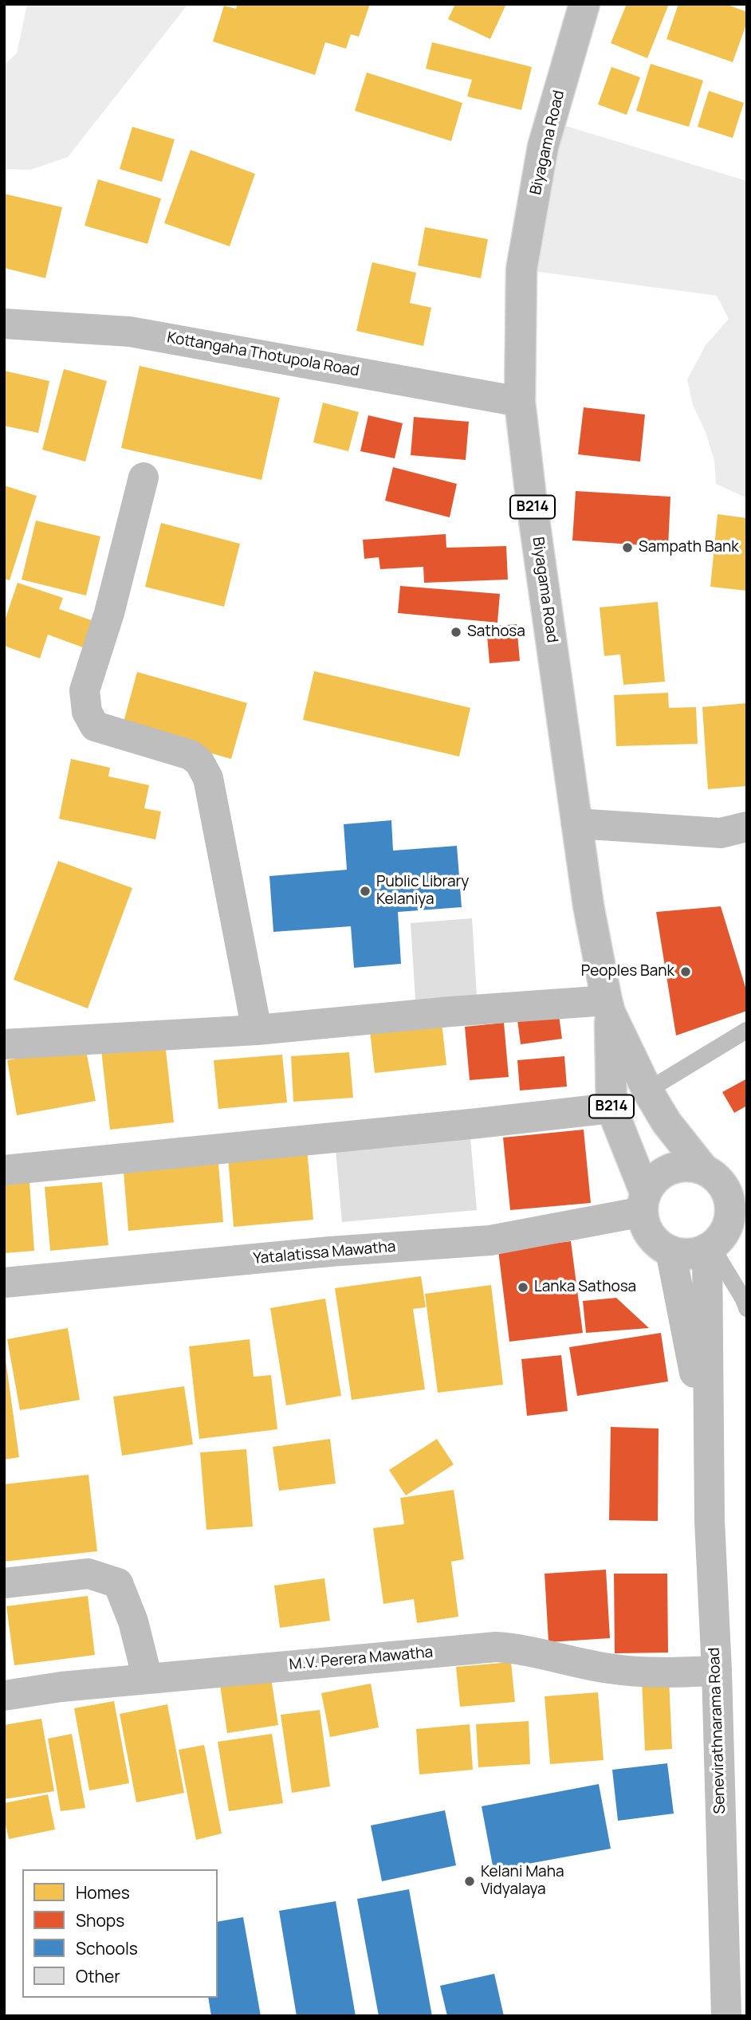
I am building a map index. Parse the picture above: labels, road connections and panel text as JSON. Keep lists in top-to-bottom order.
{
  "streets": {
    "street": [
      "Biyagama Road",
      "Kottangaha Thotupola Road",
      "B214",
      "Yatalatissa Mawatha",
      "M.V. Perera Mawatha",
      "Senevirathnarama Road"
    ]
  },
  "crossings": [
    ["Biyagama Road", "Kottangaha Thotupola Road"],
    ["Biyagama Road", "Yatalatissa Mawatha"],
    ["Biyagama Road", "Senevirathnarama Road"],
    ["Yatalatissa Mawatha", "Senevirathnarama Road"],
    ["M.V. Perera Mawatha", "Senevirathnarama Road"]
  ],
  "places": [
    "Sampath Bank",
    "Sathosa",
    "Public Library Kelaniya",
    "Peoples Bank",
    "Lanka Sathosa",
    "Kelani Maha Vidyalaya"
  ],
  "legend": [
    "Homes",
    "Shops",
    "Schools",
    "Other"
  ]
}
